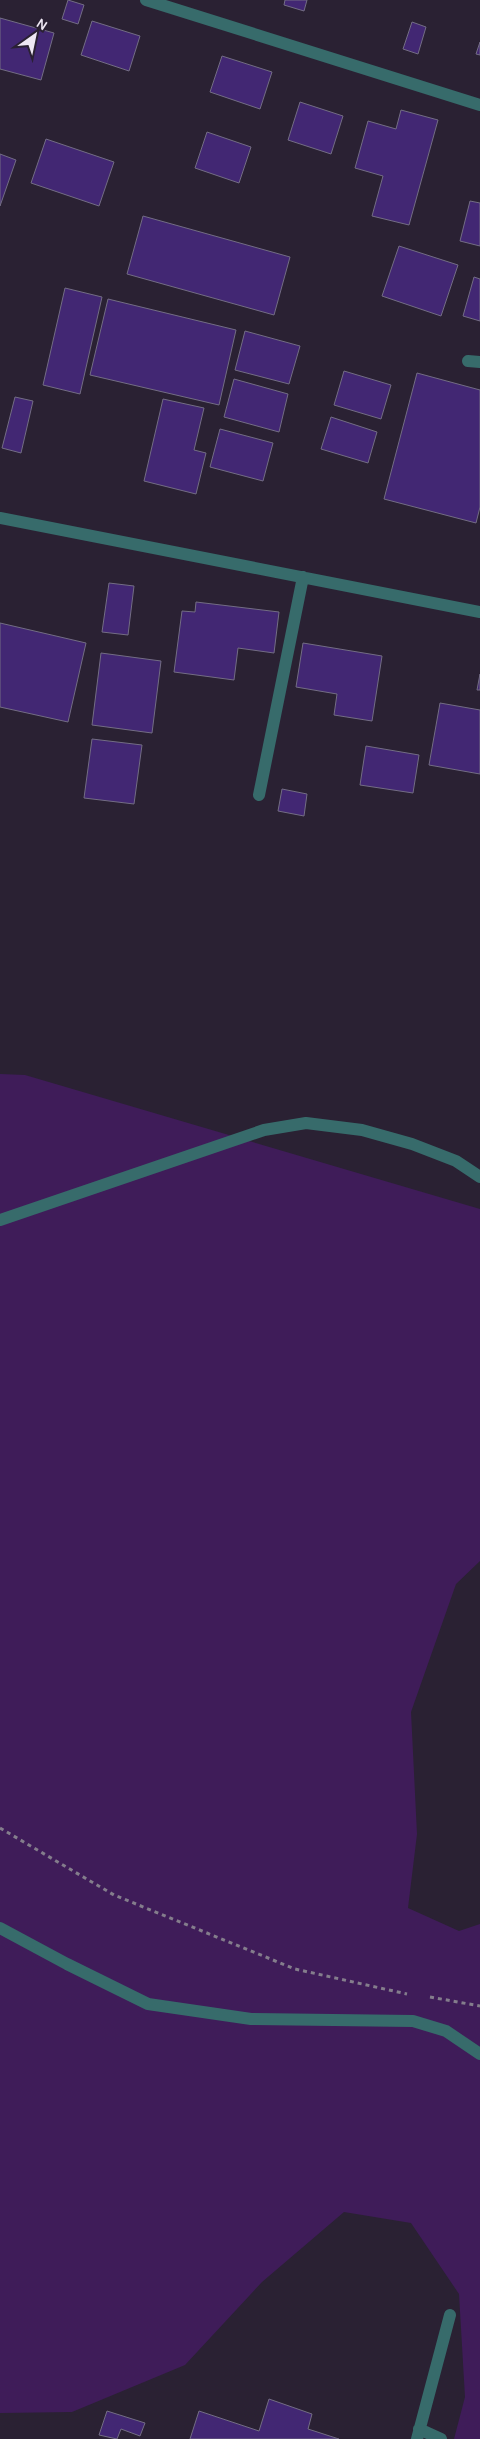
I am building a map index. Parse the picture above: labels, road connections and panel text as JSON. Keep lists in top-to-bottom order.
{
  "north": "top right"
}
